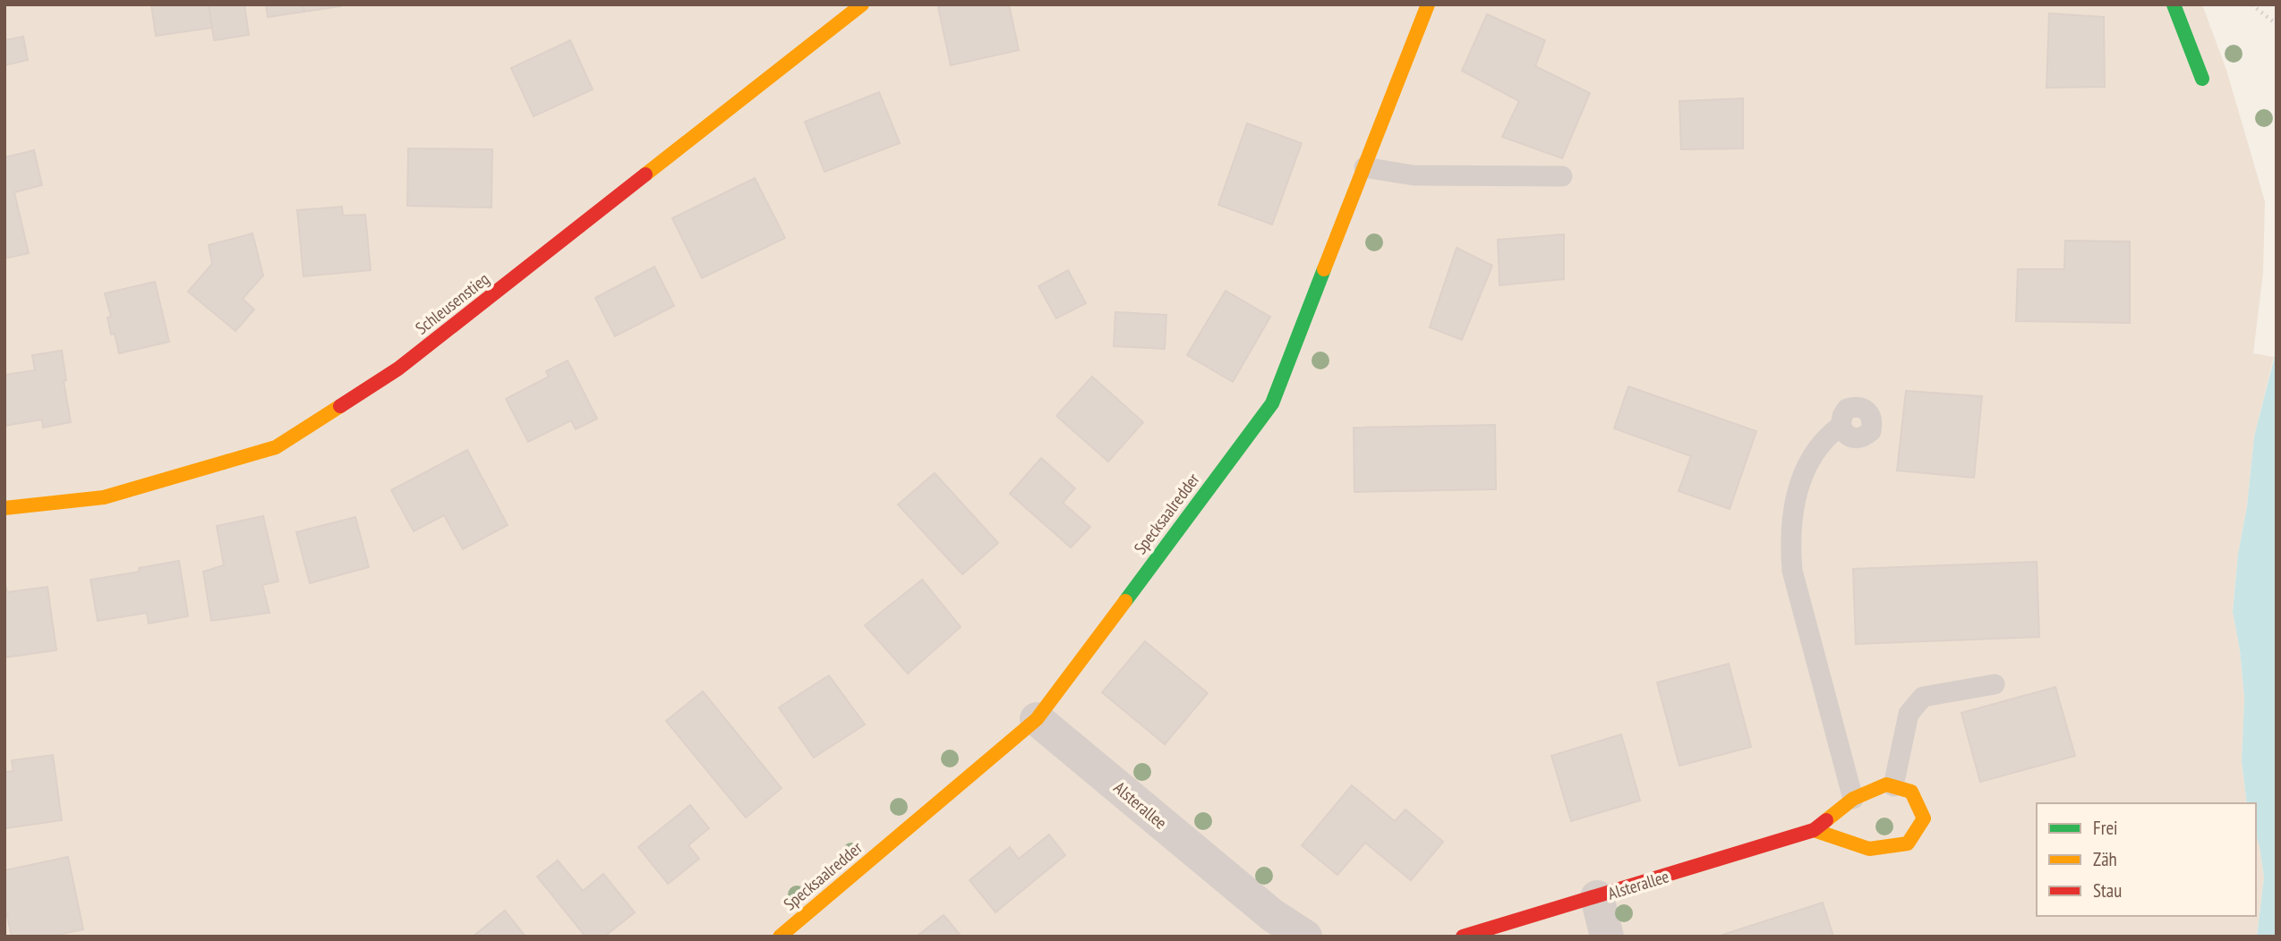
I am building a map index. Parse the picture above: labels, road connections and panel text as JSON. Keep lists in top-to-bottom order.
{
  "streets": {
    "street": ["Schleusenstieg", "Specksaalredder", "Alsterallee"]
  },
  "crossings": [
    ["Specksaalredder", "Alsterallee"]
  ],
  "legend": ["Frei", "Zäh", "Stau"]
}
